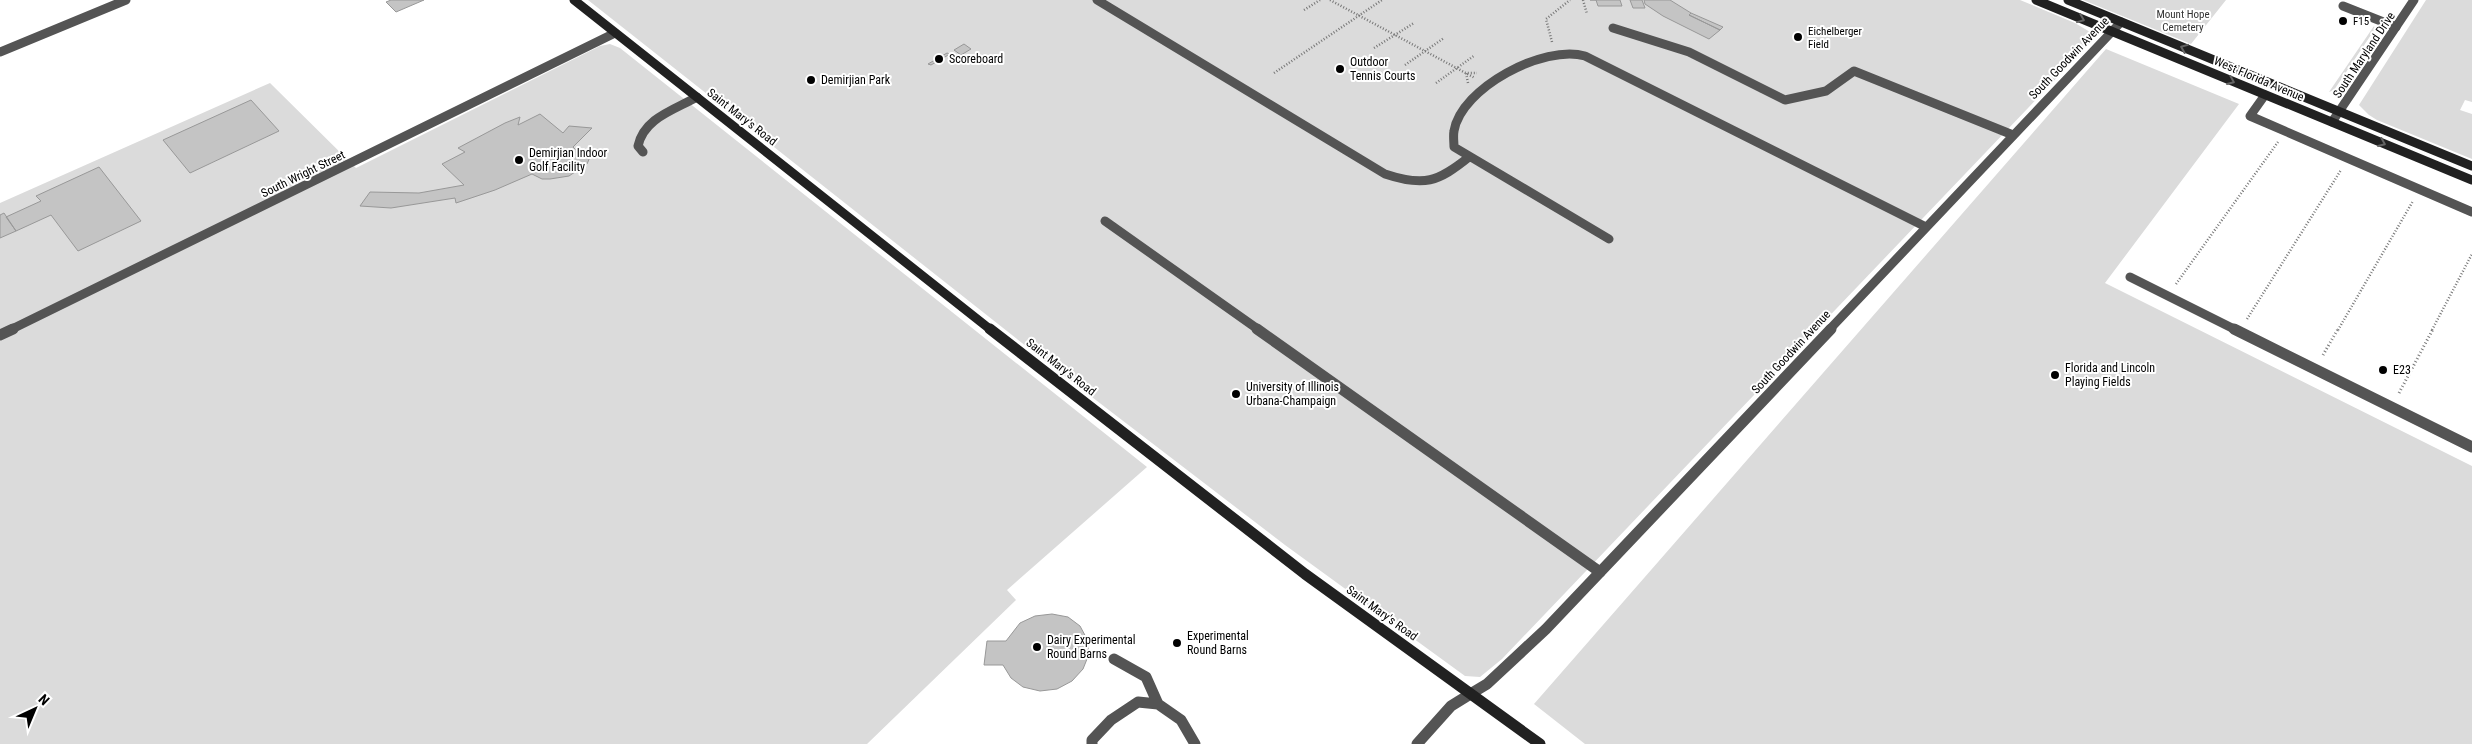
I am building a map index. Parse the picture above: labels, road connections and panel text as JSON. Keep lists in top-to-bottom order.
{
  "streets": {
    "street": [
      "South Maryland Drive",
      "South Goodwin Avenue",
      "West Florida Avenue",
      "Saint Mary's Road",
      "South Wright Street"
    ]
  },
  "crossings": [
    ["South Maryland Drive", "West Florida Avenue"],
    ["South Goodwin Avenue", "West Florida Avenue"],
    ["South Goodwin Avenue", "Saint Mary's Road"],
    ["Saint Mary's Road", "South Wright Street"]
  ],
  "parks": ["Mount Hope Cemetery"],
  "places": [
    "F15",
    "Eichelberger Field",
    "Scoreboard",
    "Outdoor Tennis Courts",
    "Demirjian Park",
    "Demirjian Indoor Golf Facility",
    "E23",
    "Florida and Lincoln Playing Fields",
    "University of Illinois Urbana-Champaign",
    "Experimental Round Barns",
    "Dairy Experimental Round Barns"
  ],
  "north": "top right"
}
